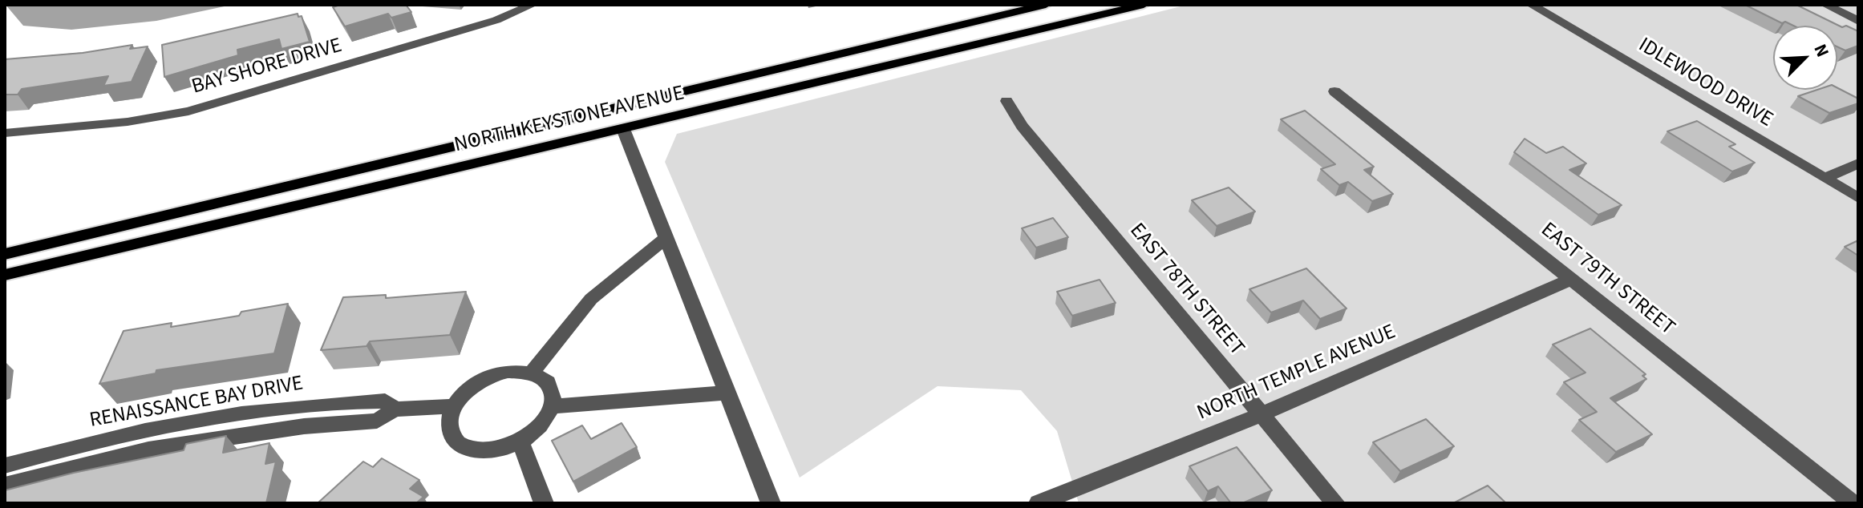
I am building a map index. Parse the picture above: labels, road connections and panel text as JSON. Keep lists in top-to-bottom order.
{
  "streets": {
    "main road": ["NORTH KEYSTONE AVENUE"],
    "street": [
      "BAY SHORE DRIVE",
      "IDLEWOOD DRIVE",
      "EAST 79TH STREET",
      "EAST 78TH STREET",
      "NORTH TEMPLE AVENUE",
      "RENAISSANCE BAY DRIVE"
    ]
  },
  "crossings": [
    ["EAST 79TH STREET", "NORTH TEMPLE AVENUE"],
    ["EAST 78TH STREET", "NORTH TEMPLE AVENUE"]
  ],
  "north": "top right"
}
